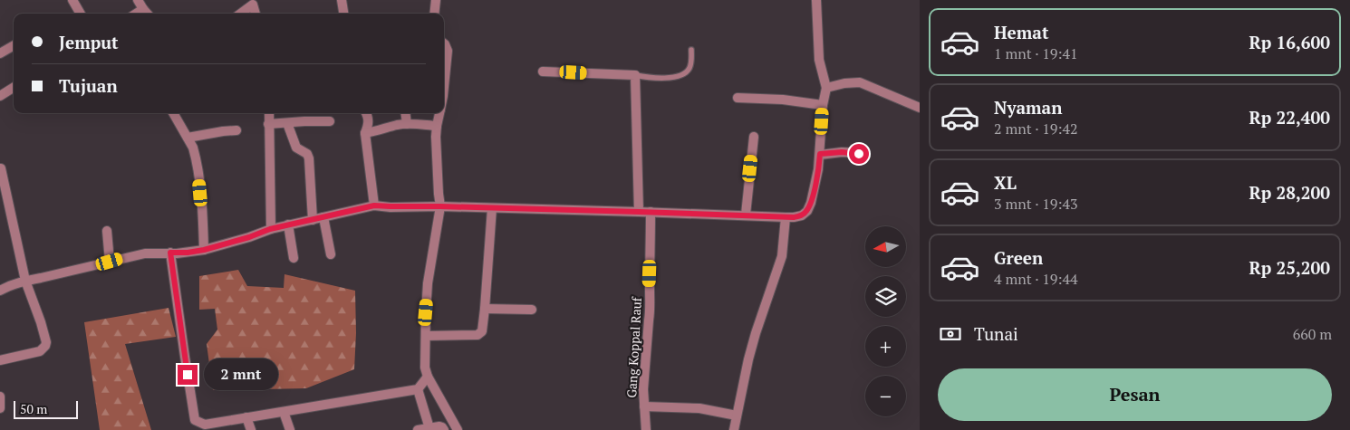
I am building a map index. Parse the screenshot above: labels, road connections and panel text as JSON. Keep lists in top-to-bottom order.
{
  "streets": {
    "street": ["Gang Koppal Rauf"]
  },
  "scale_bar": "50 m",
  "north": "left",
  "page": {
    "list": [
      {
        "name": "Hemat",
        "note": "1 mnt · 19:41",
        "value": "Rp 16,600"
      },
      {
        "name": "Nyaman",
        "note": "2 mnt · 19:42",
        "value": "Rp 22,400"
      },
      {
        "name": "XL",
        "note": "3 mnt · 19:43",
        "value": "Rp 28,200"
      },
      {
        "name": "Green",
        "note": "4 mnt · 19:44",
        "value": "Rp 25,200"
      }
    ],
    "banner": ["Jemput", "Tujuan"],
    "map_buttons": ["+", "−"],
    "pay": ["Tunai", "660 m"],
    "bubble": "2 mnt",
    "buttons": "Pesan",
    "scale": "50 m"
  }
}
